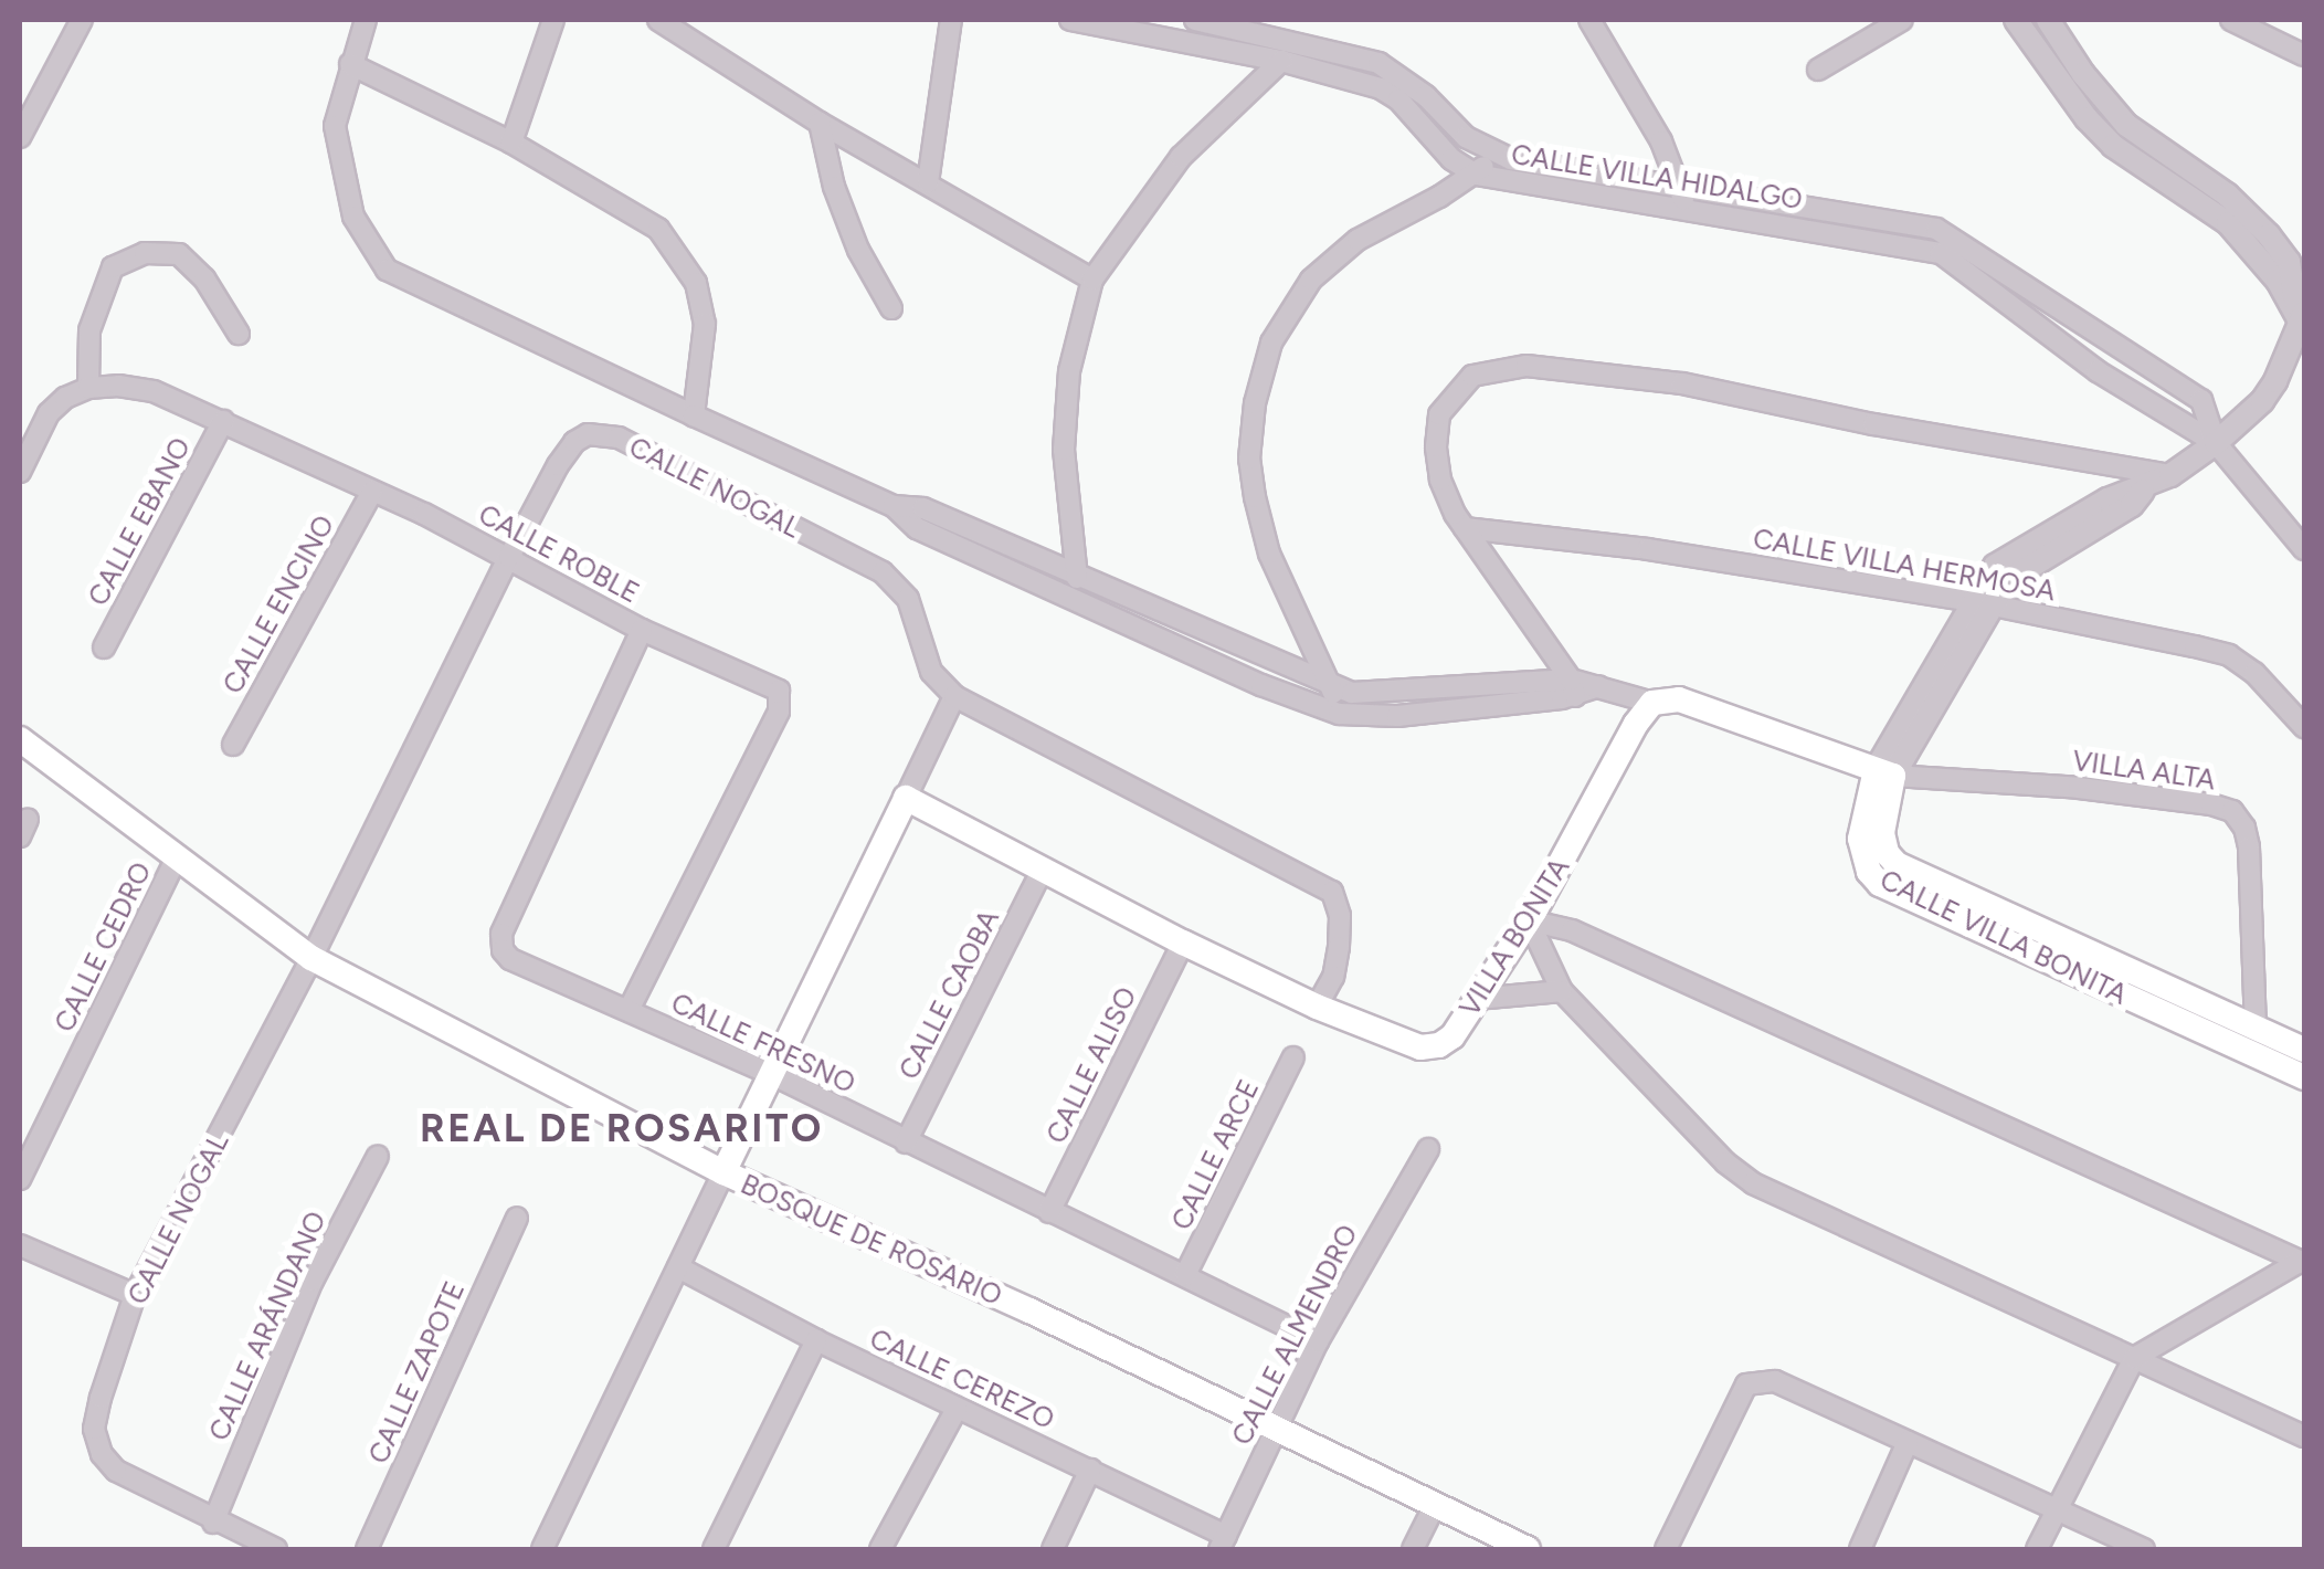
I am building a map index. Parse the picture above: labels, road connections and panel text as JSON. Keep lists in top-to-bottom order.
{
  "streets": {
    "main road": ["VILLA BONITA", "CALLE VILLA BONITA", "BOSQUE DE ROSARIO"],
    "street": [
      "CALLE VILLA HIDALGO",
      "CALLE NOGAL",
      "CALLE EBANO",
      "CALLE ROBLE",
      "CALLE VILLA HERMOSA",
      "CALLE ENCINO",
      "VILLA ALTA",
      "CALLE CEDRO",
      "CALLE CAOBA",
      "CALLE FRESNO",
      "CALLE ALISO",
      "CALLE ARCE",
      "CALLE ARÁNDANO",
      "CALLE ALMENDRO",
      "CALLE ZAPOTE",
      "CALLE CEREZO"
    ]
  },
  "crossings": [
    ["CALLE VILLA HIDALGO", "CALLE VILLA BONITA"],
    ["CALLE NOGAL", "CALLE ROBLE"],
    ["CALLE NOGAL", "BOSQUE DE ROSARIO"],
    ["CALLE NOGAL", "CALLE ARÁNDANO"],
    ["CALLE EBANO", "CALLE ROBLE"],
    ["CALLE ROBLE", "CALLE ENCINO"],
    ["CALLE ROBLE", "CALLE FRESNO"],
    ["CALLE VILLA HERMOSA", "CALLE VILLA BONITA"],
    ["VILLA ALTA", "CALLE VILLA BONITA"],
    ["VILLA BONITA", "CALLE CAOBA"],
    ["VILLA BONITA", "CALLE ALISO"],
    ["CALLE CEDRO", "BOSQUE DE ROSARIO"],
    ["CALLE CAOBA", "CALLE FRESNO"],
    ["CALLE FRESNO", "CALLE ALISO"],
    ["CALLE FRESNO", "CALLE ARCE"],
    ["CALLE FRESNO", "CALLE ALMENDRO"],
    ["BOSQUE DE ROSARIO", "CALLE ALMENDRO"],
    ["CALLE ALMENDRO", "CALLE CEREZO"]
  ],
  "districts": ["REAL DE ROSARITO"]
}
